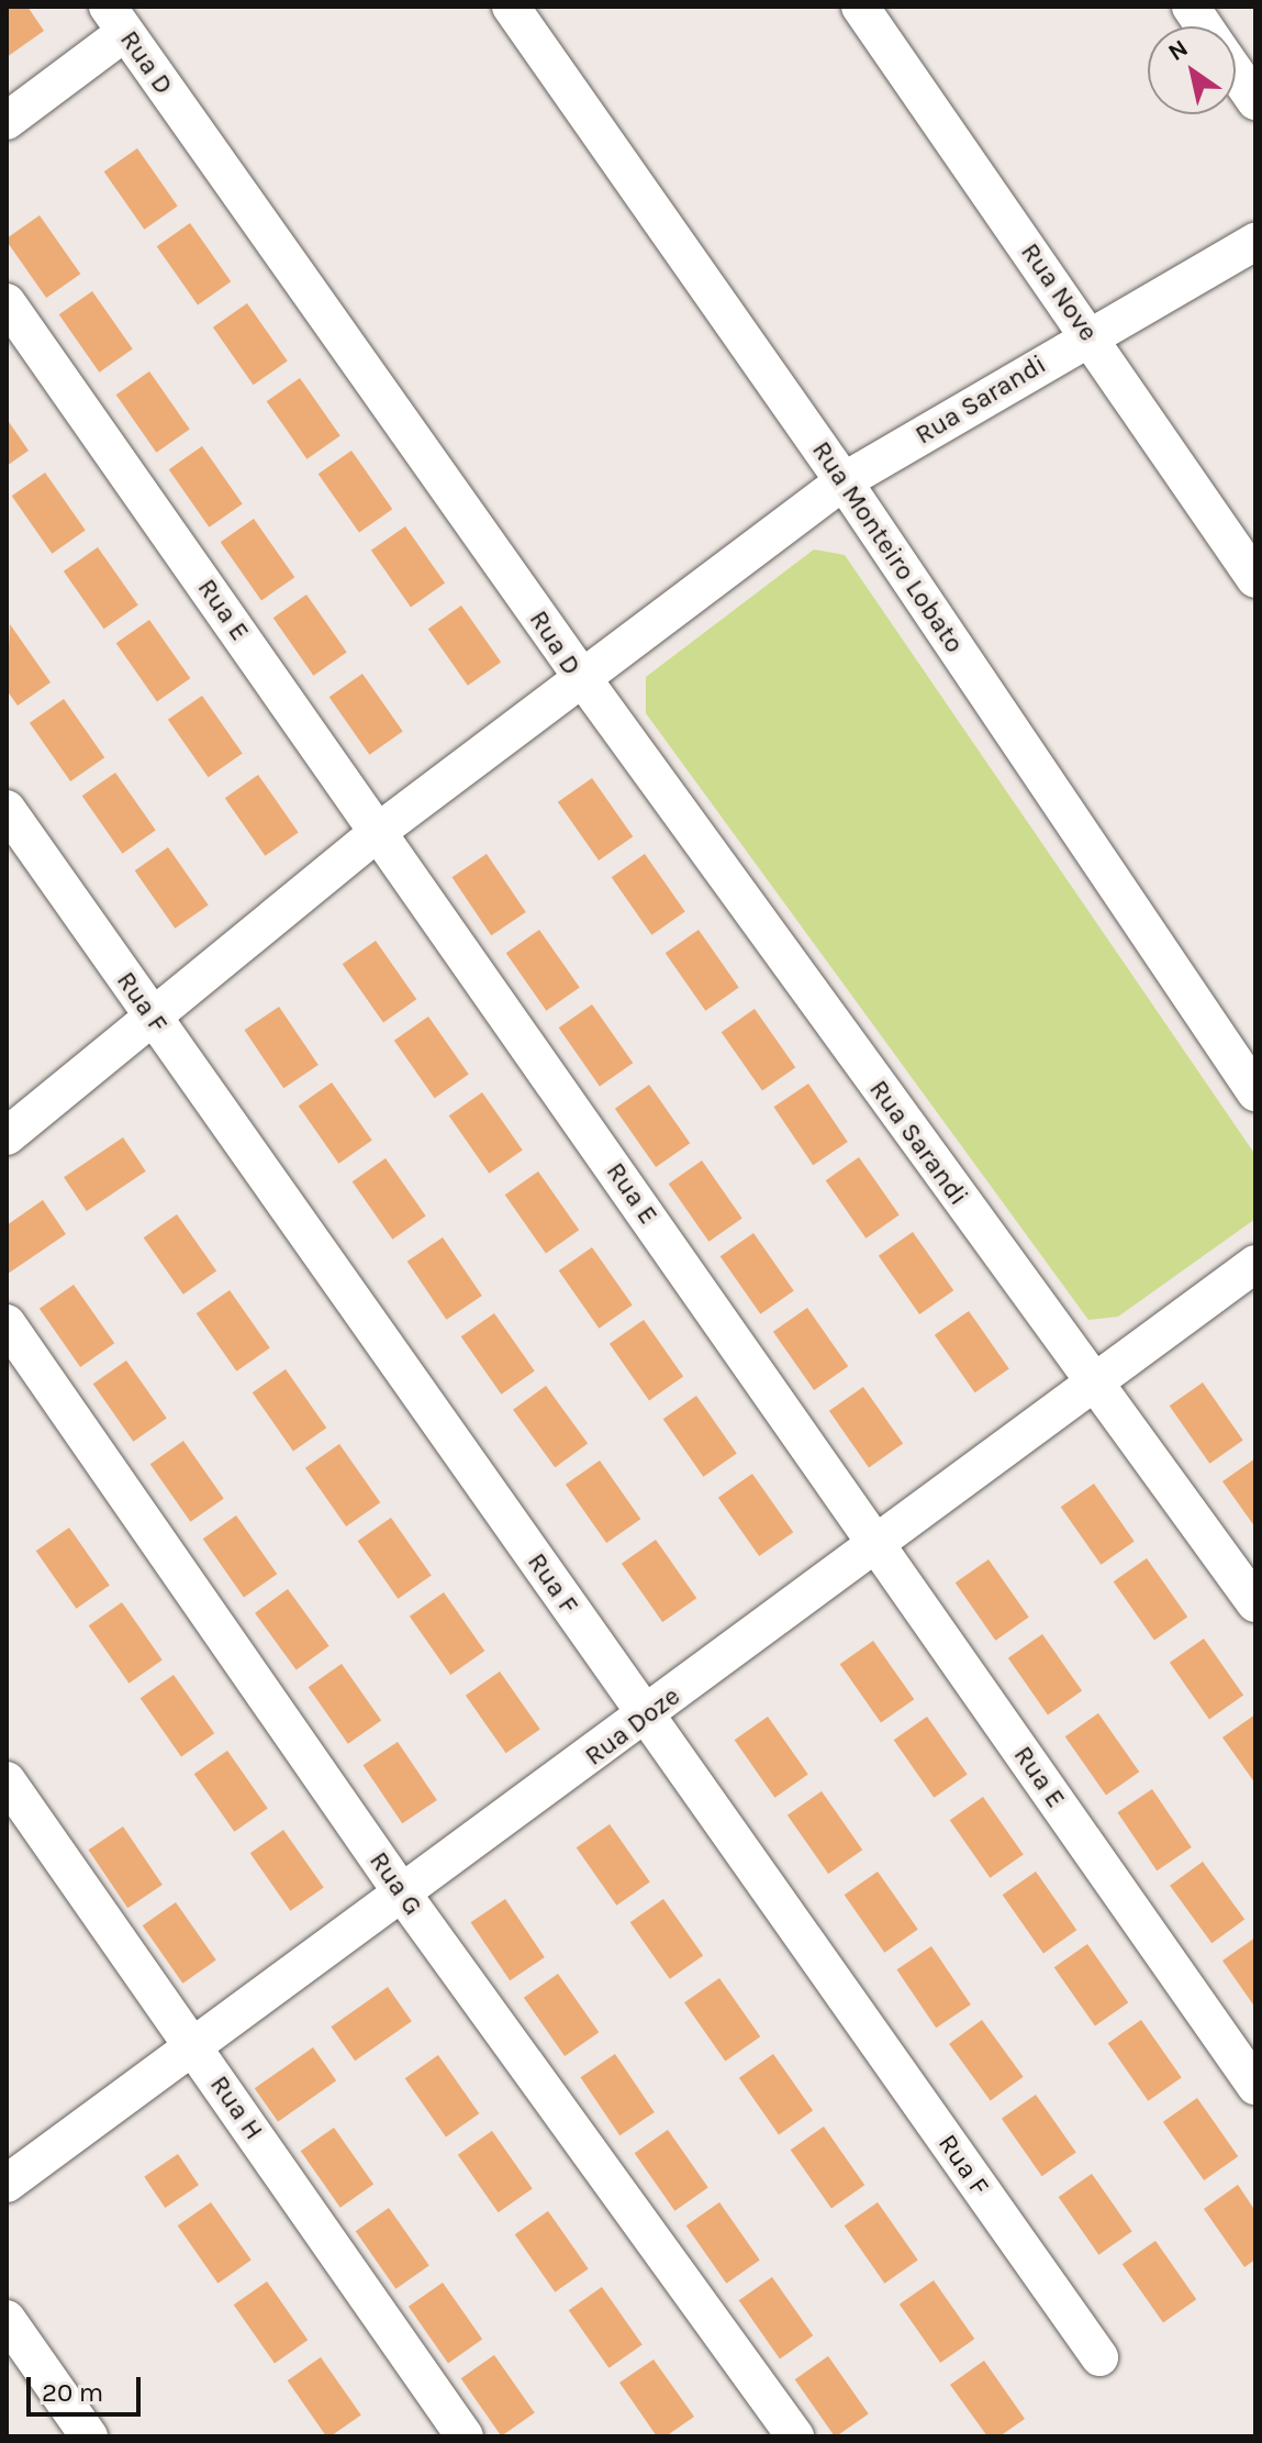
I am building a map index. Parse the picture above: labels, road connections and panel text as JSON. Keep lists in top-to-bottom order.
{
  "streets": {
    "street": [
      "Rua D",
      "Rua Nove",
      "Rua Sarandi",
      "Rua Monteiro Lobato",
      "Rua E",
      "Rua F",
      "Rua Doze",
      "Rua G",
      "Rua H"
    ]
  },
  "crossings": [
    ["Rua D", "Rua Sarandi"],
    ["Rua D", "Rua E"],
    ["Rua D", "Rua F"],
    ["Rua Nove", "Rua Sarandi"],
    ["Rua Sarandi", "Rua Monteiro Lobato"],
    ["Rua Sarandi", "Rua Doze"],
    ["Rua E", "Rua Doze"],
    ["Rua F", "Rua Doze"],
    ["Rua Doze", "Rua G"],
    ["Rua Doze", "Rua H"]
  ],
  "scale_bar": "20 m",
  "north": "top left"
}
